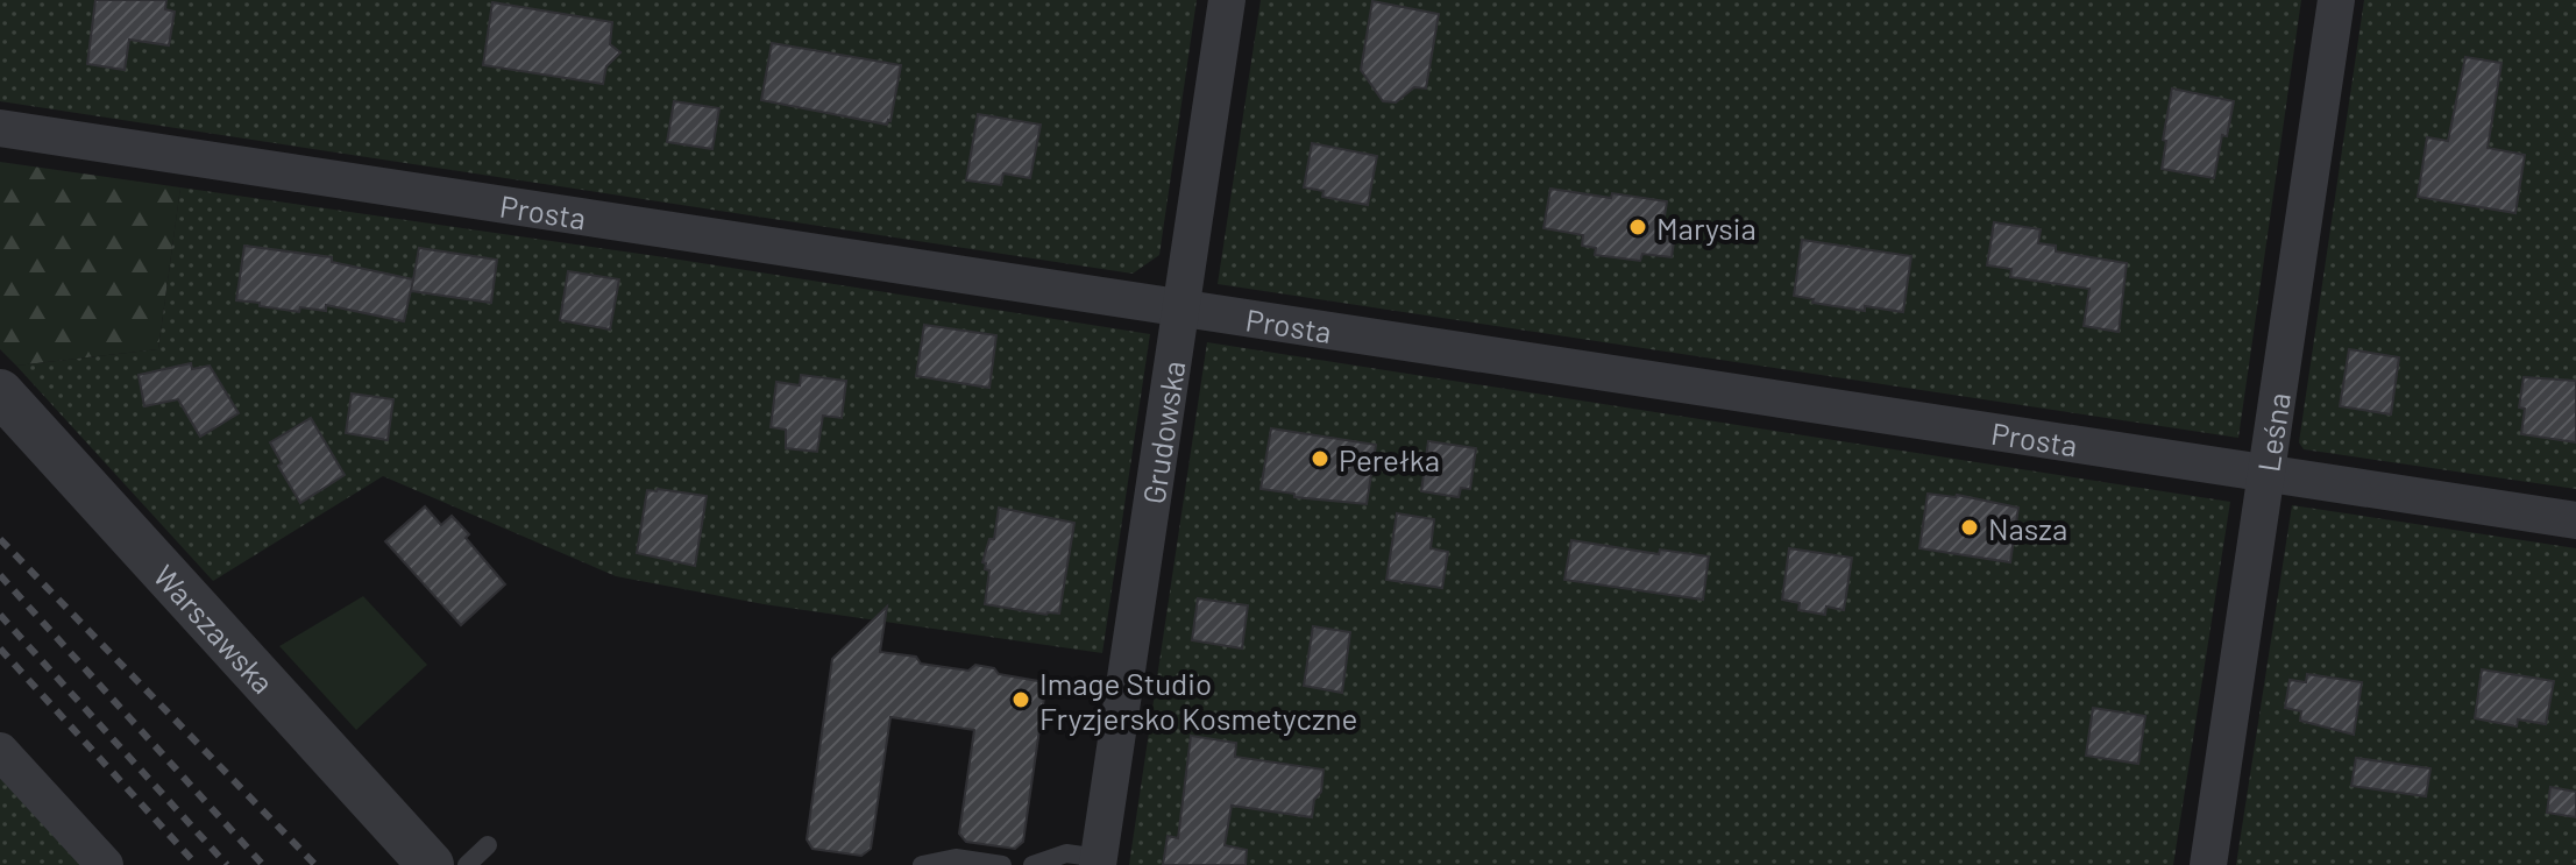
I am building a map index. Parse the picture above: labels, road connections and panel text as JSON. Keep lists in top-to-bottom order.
{
  "streets": {
    "street": [
      "Prosta",
      "Grudowska",
      "Leśna",
      "Warszawska"
    ]
  },
  "crossings": [
    ["Prosta", "Grudowska"],
    ["Prosta", "Leśna"]
  ],
  "places": [
    "Marysia",
    "Perełka",
    "Nasza",
    "Image Studio Fryzjersko Kosmetyczne"
  ]
}
